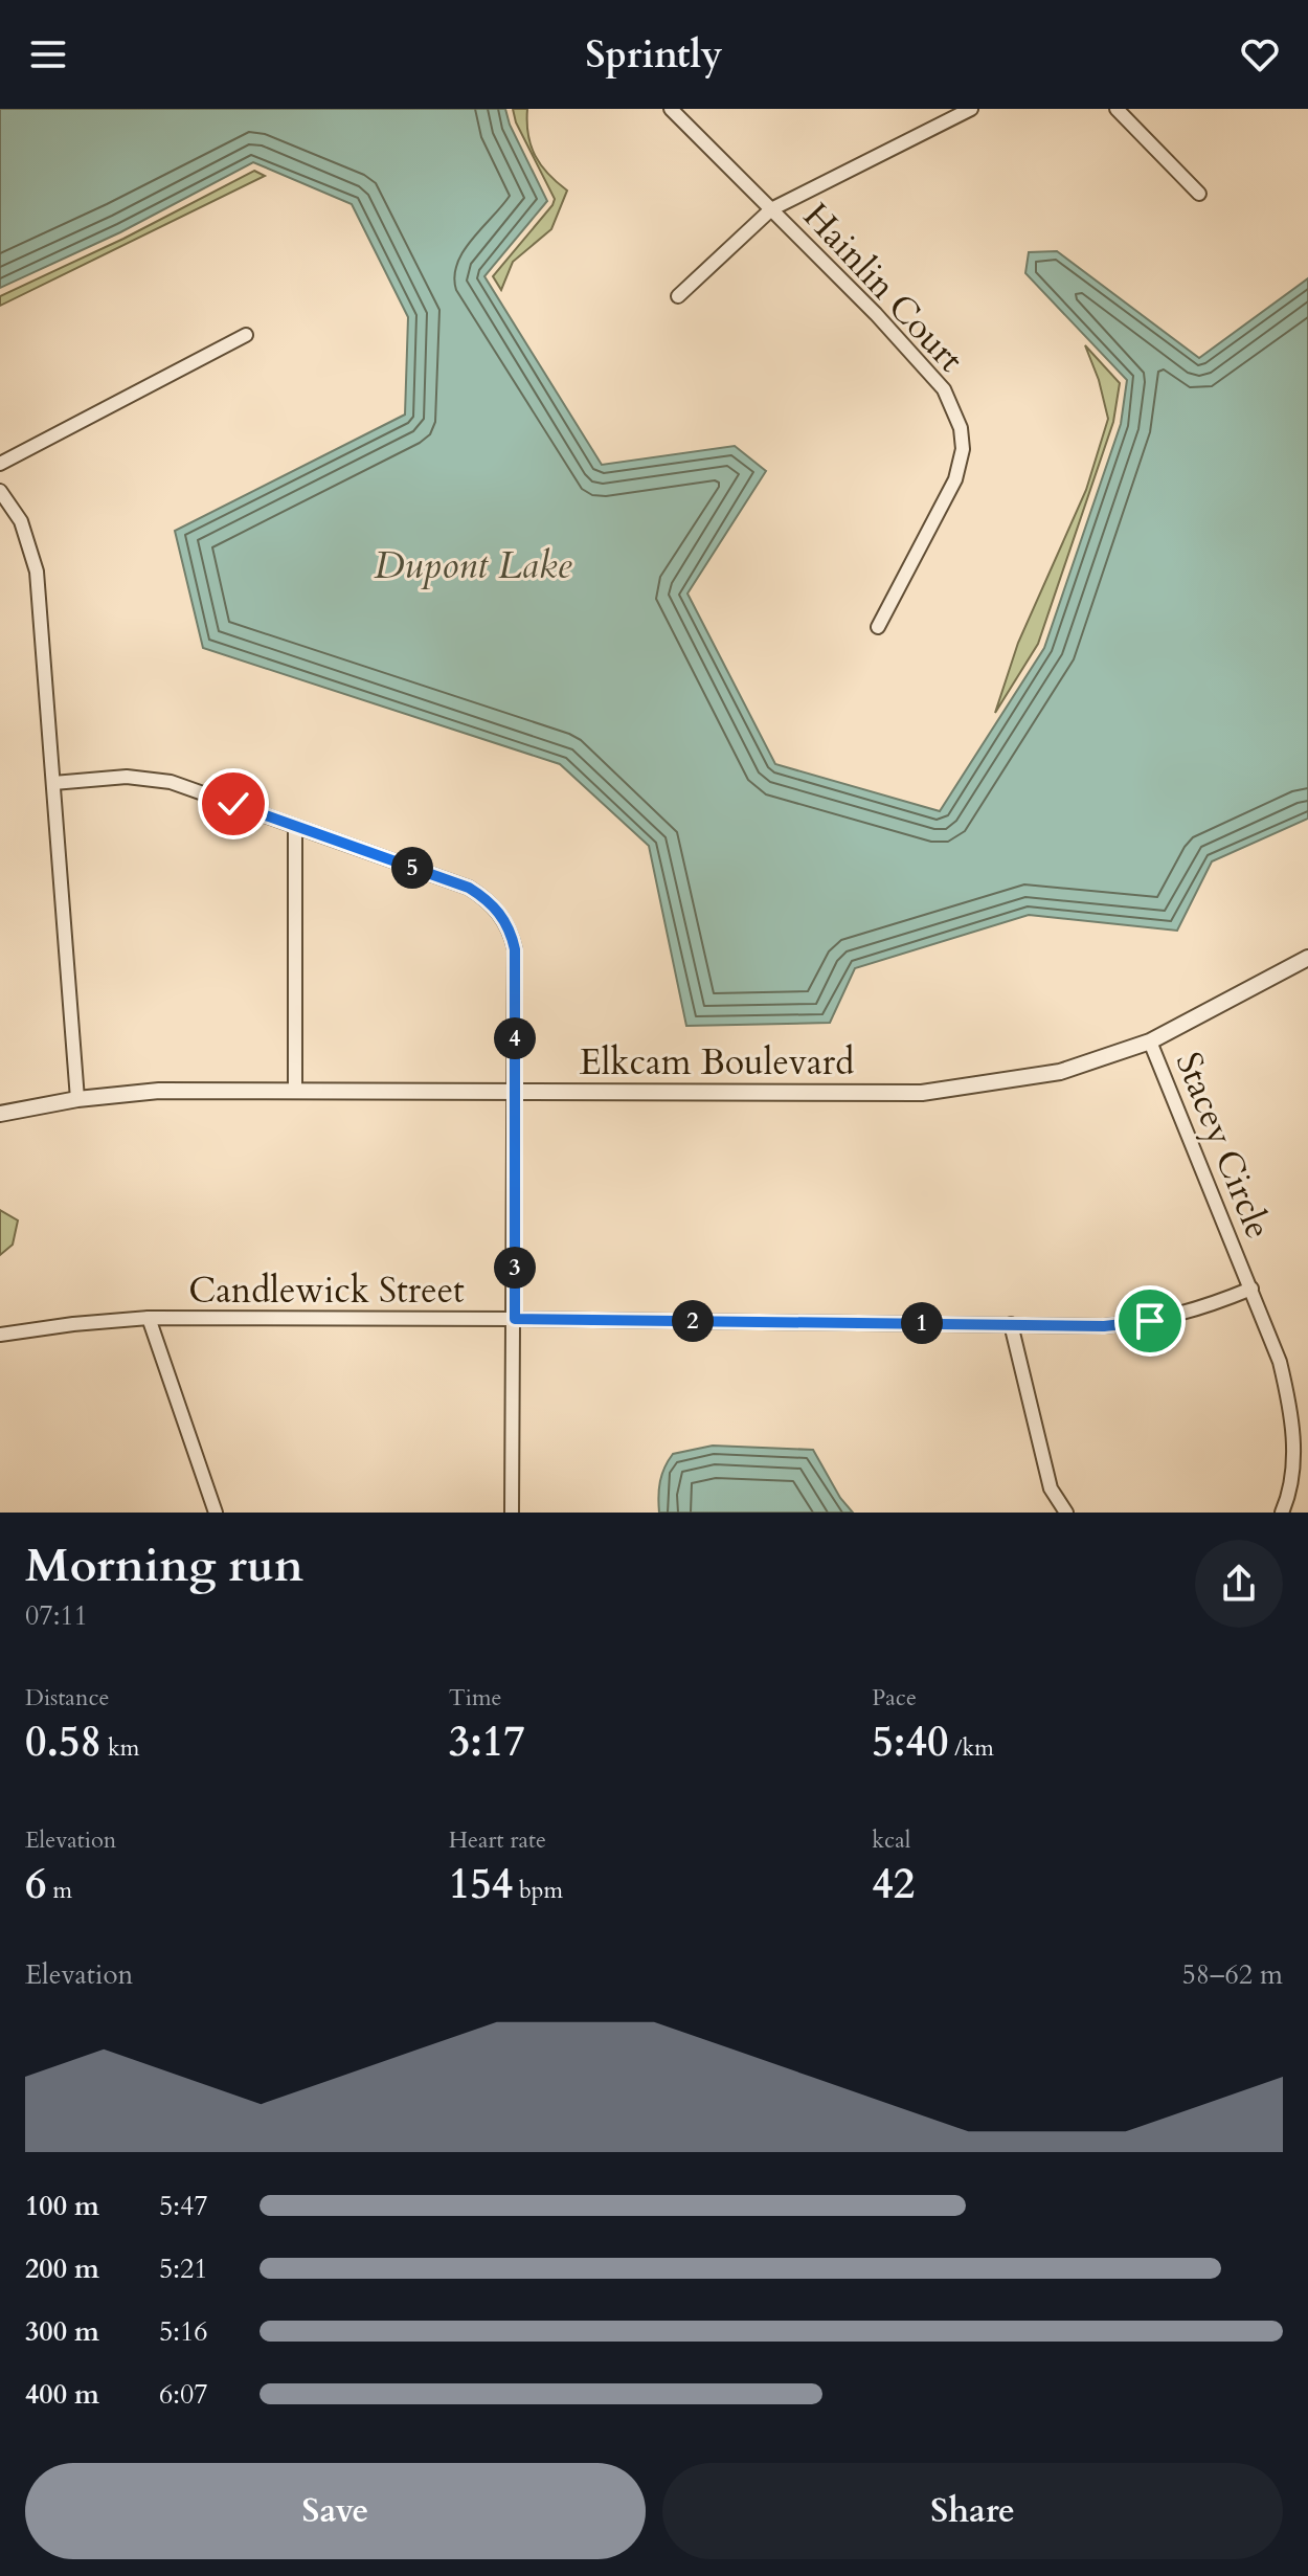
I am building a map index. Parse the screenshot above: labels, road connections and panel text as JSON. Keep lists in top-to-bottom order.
{
  "streets": {
    "street": [
      "Hainlin Court",
      "Elkcam Boulevard",
      "Stacey Circle",
      "Candlewick Street"
    ]
  },
  "crossings": [
    ["Elkcam Boulevard", "Stacey Circle"],
    ["Stacey Circle", "Candlewick Street"]
  ],
  "water": ["Dupont Lake"],
  "page": {
    "header": "Sprintly",
    "pins": [
      "5",
      "4",
      "3",
      "2",
      "1"
    ],
    "heading": ["Morning run", "07:11"],
    "stats": [
      ["Distance", "0.58 km"],
      ["Time", "3:17"],
      ["Pace", "5:40 /km"],
      ["Elevation", "6 m"],
      ["Heart rate", "154 bpm"],
      ["kcal", "42"]
    ],
    "chart": ["Elevation", "58–62 m"],
    "list": [
      {
        "name": "100 m",
        "note": "5:47"
      },
      {
        "name": "200 m",
        "note": "5:21"
      },
      {
        "name": "300 m",
        "note": "5:16"
      },
      {
        "name": "400 m",
        "note": "6:07"
      }
    ],
    "buttons": ["Save", "Share"]
  }
}
